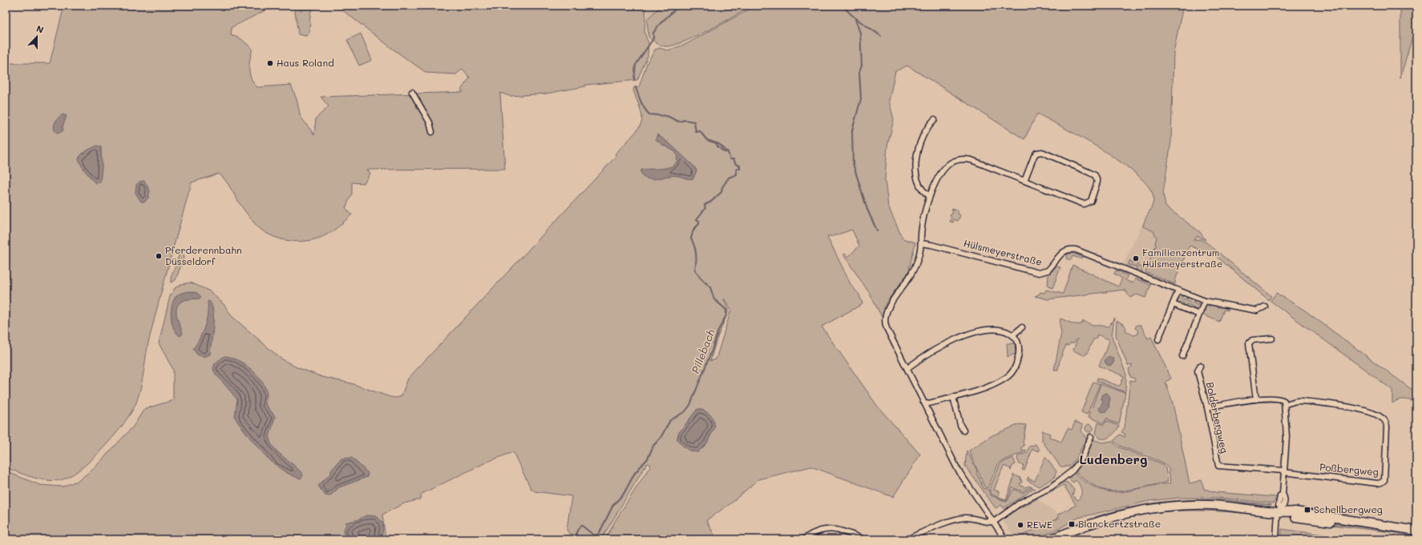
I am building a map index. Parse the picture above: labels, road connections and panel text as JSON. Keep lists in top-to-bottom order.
{
  "streets": {
    "street": ["Hülsmeyerstraße", "Bolderbergweg", "Poßbergweg"]
  },
  "crossings": [
    ["Bolderbergweg", "Poßbergweg"]
  ],
  "districts": ["Ludenberg"],
  "water": ["Pillebach"],
  "places": {
    "other": [
      "Haus Roland",
      "Pferderennbahn Düsseldorf",
      "Familienzentrum Hülsmeyerstraße",
      "REWE"
    ],
    "transit": ["Schellbergweg", "Blanckertzstraße"]
  },
  "north": "top"
}
